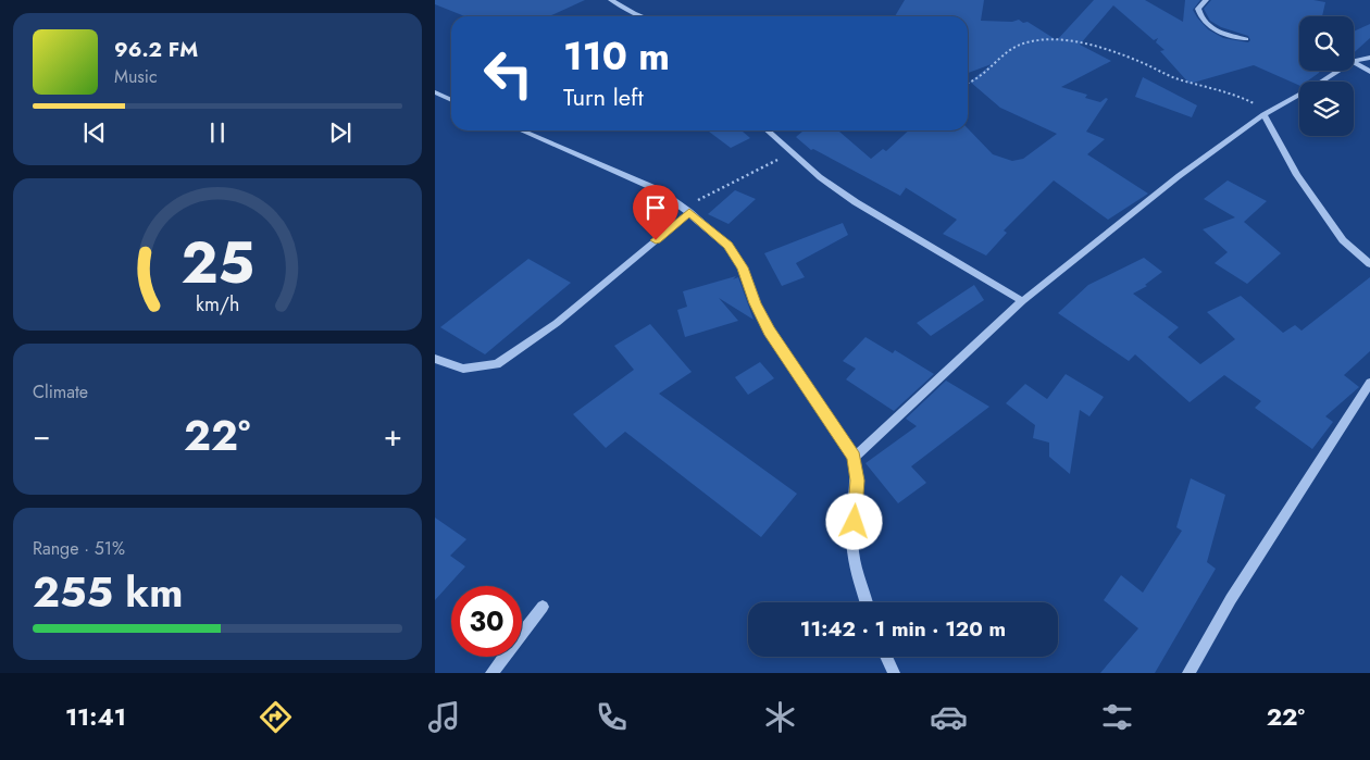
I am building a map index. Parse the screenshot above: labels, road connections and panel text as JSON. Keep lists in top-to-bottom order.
{
  "page": {
    "turn": ["110 m", "Turn left"],
    "song": ["96.2 FM", "Music"],
    "tile": [
      "Climate",
      ["Range · 51%", "255 km"]
    ],
    "heat": ["−", "22°", "+"],
    "limit": "30",
    "trip": "11:42 · 1 min · 120 m",
    "tabs": ["11:41", "22°"],
    "gauge": ["25", "km/h"]
  }
}
